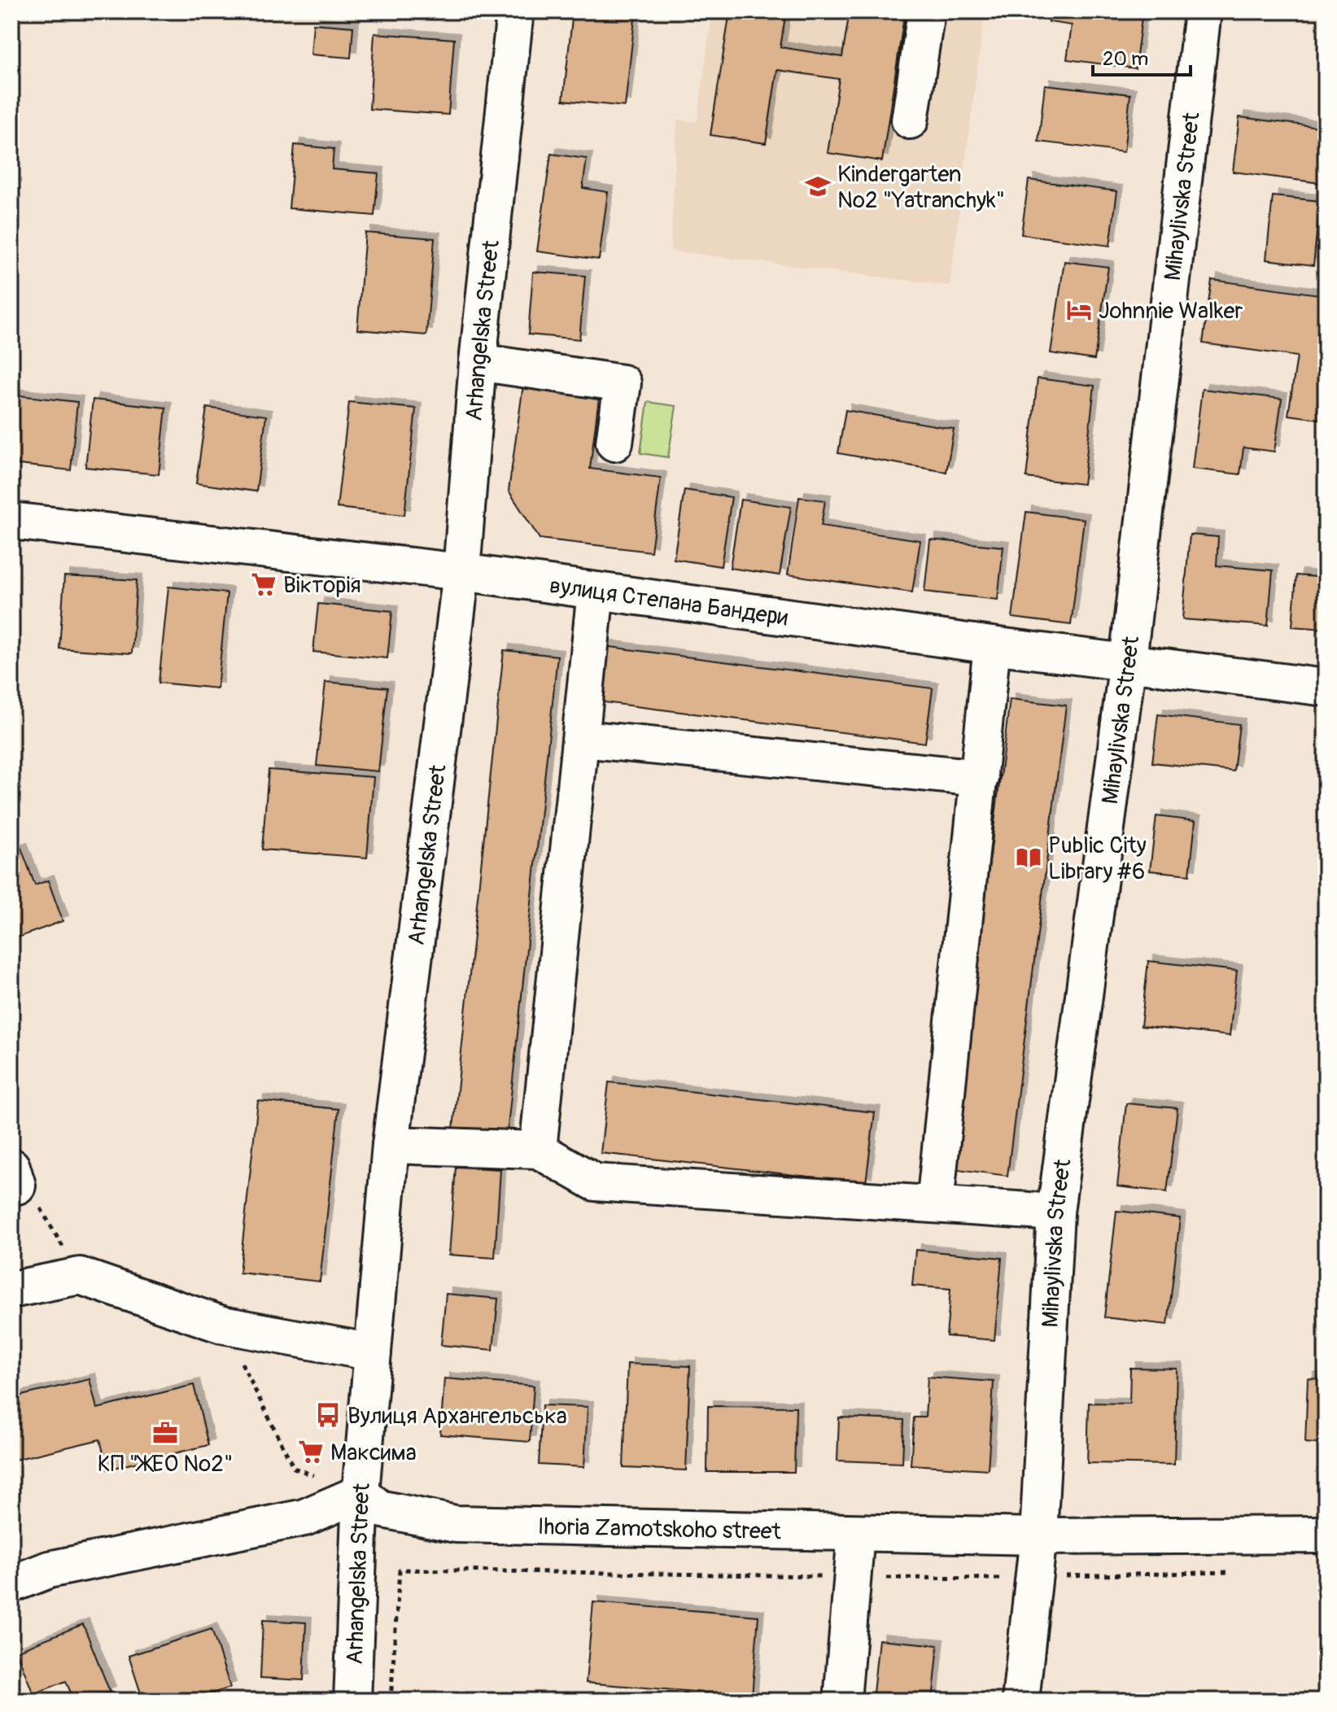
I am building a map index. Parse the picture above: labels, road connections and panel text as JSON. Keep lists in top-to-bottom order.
{
  "streets": {
    "street": [
      "Mihaylivska Street",
      "Arhangelska Street",
      "вулиця Степана Бандери",
      "Ihoria Zamotskoho street"
    ]
  },
  "crossings": [
    ["Mihaylivska Street", "вулиця Степана Бандери"],
    ["Mihaylivska Street", "Ihoria Zamotskoho street"],
    ["Arhangelska Street", "вулиця Степана Бандери"],
    ["Arhangelska Street", "Ihoria Zamotskoho street"]
  ],
  "places": {
    "school or university": ["Kindergarten №2 \"Yatranchyk\""],
    "hotel": ["Johnnie Walker"],
    "supermarket": ["Вікторія", "Максима"],
    "library": ["Public City Library #6"],
    "bus stop": ["Вулиця Архангельська"],
    "office": ["КП \"ЖЕО №2\""]
  },
  "scale_bar": "20 m"
}
